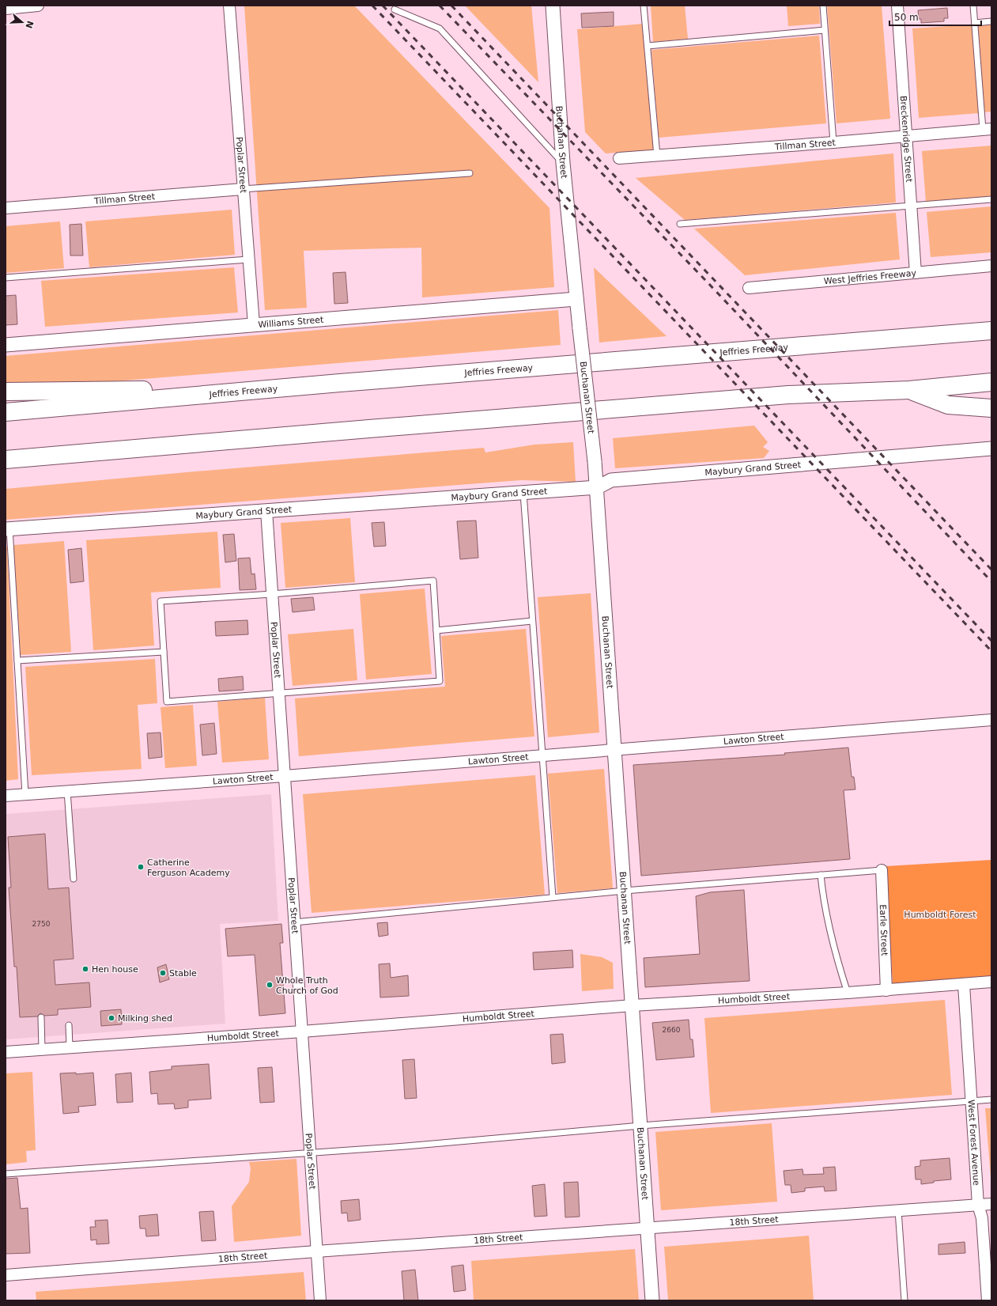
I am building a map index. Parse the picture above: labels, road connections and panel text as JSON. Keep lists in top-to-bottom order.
{
  "streets": {
    "highway": ["Jeffries Freeway"],
    "street": [
      "Breckenridge Street",
      "Buchanan Street",
      "Tillman Street",
      "Poplar Street",
      "West Jeffries Freeway",
      "Williams Street",
      "Maybury Grand Street",
      "Lawton Street",
      "Earle Street",
      "Humboldt Street",
      "West Forest Avenue",
      "18th Street"
    ]
  },
  "crossings": [
    ["Breckenridge Street", "Tillman Street"],
    ["Breckenridge Street", "West Jeffries Freeway"],
    ["Buchanan Street", "Williams Street"],
    ["Buchanan Street", "Maybury Grand Street"],
    ["Buchanan Street", "Lawton Street"],
    ["Buchanan Street", "Humboldt Street"],
    ["Buchanan Street", "18th Street"],
    ["Tillman Street", "Poplar Street"],
    ["Poplar Street", "Williams Street"],
    ["Poplar Street", "Maybury Grand Street"],
    ["Poplar Street", "Lawton Street"],
    ["Poplar Street", "Humboldt Street"],
    ["Poplar Street", "18th Street"],
    ["Earle Street", "Humboldt Street"],
    ["Humboldt Street", "West Forest Avenue"],
    ["West Forest Avenue", "18th Street"]
  ],
  "parks": ["Humboldt Forest"],
  "places": [
    "Catherine Ferguson Academy",
    "Hen house",
    "Stable",
    "Whole Truth Church of God",
    "Milking shed"
  ],
  "house_numbers": ["2750", "2660"],
  "scale_bar": "50 m",
  "north": "right"
}
